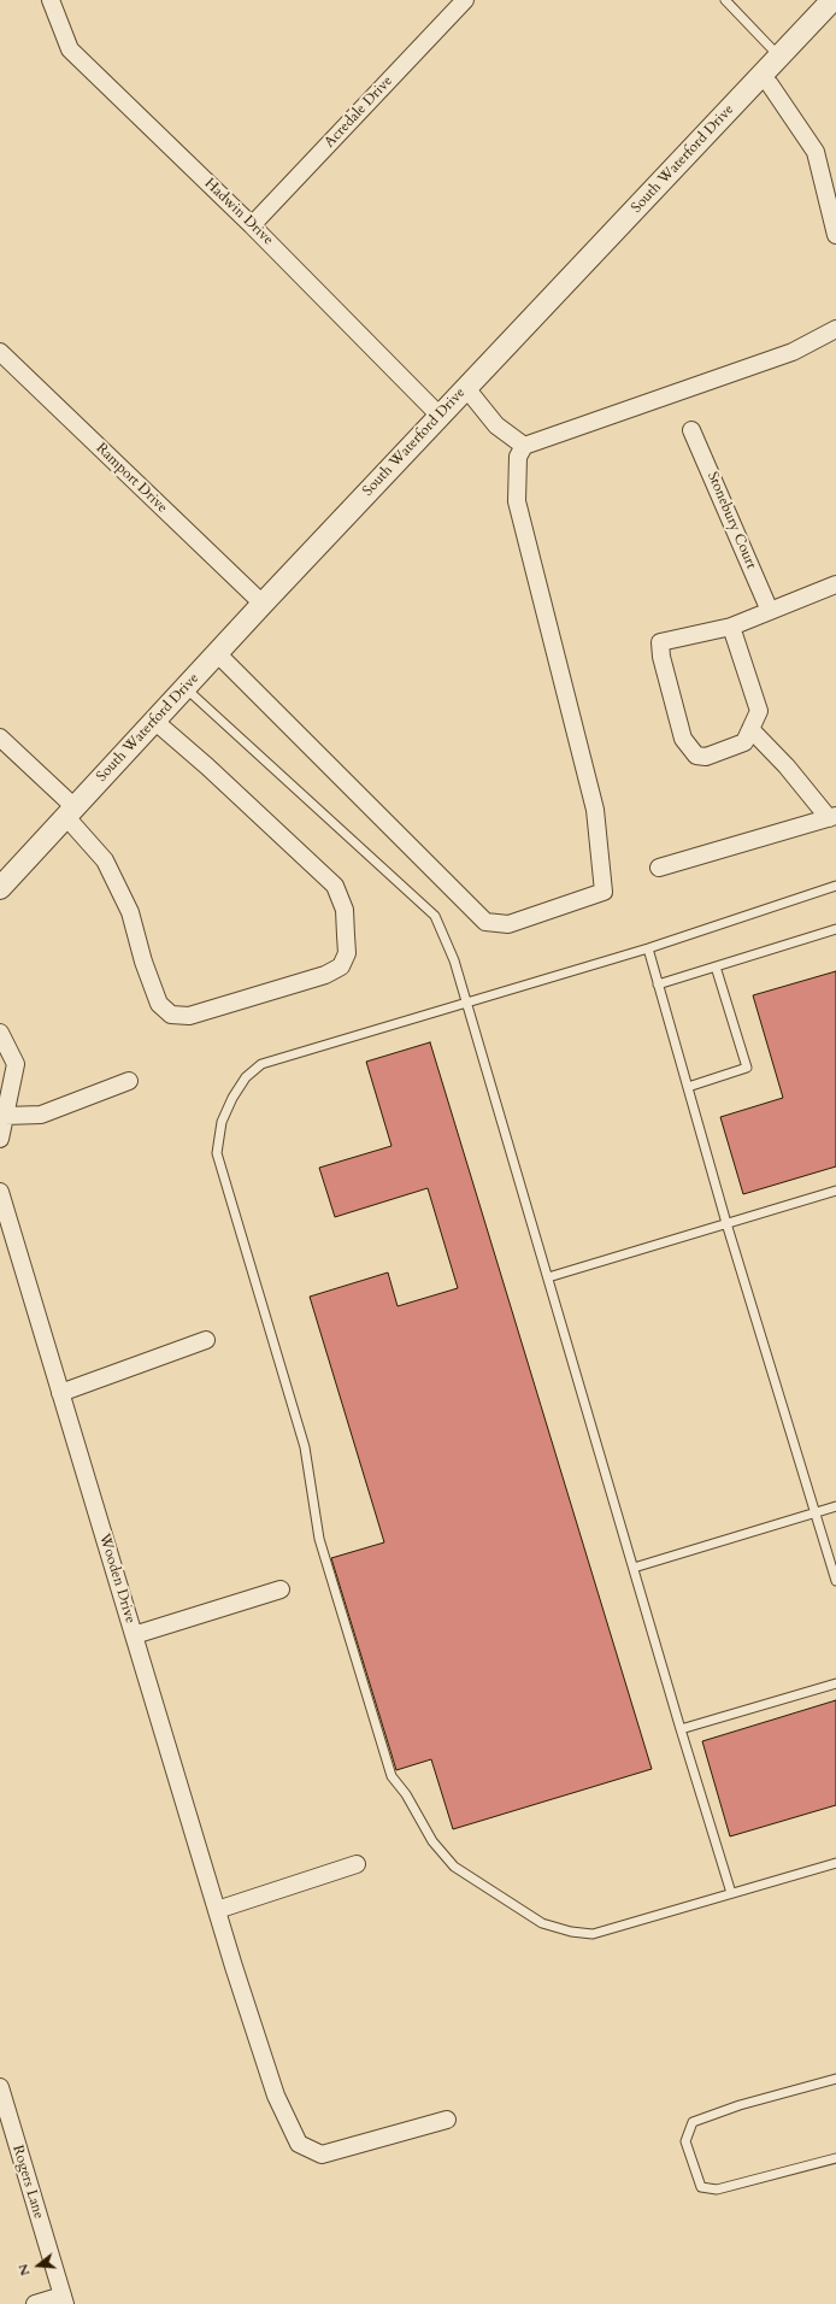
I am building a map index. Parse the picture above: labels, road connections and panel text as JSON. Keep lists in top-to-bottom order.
{
  "streets": {
    "street": [
      "Acredale Drive",
      "South Waterford Drive",
      "Hadwin Drive",
      "Ramport Drive",
      "Stonebury Court",
      "Wooden Drive",
      "Rogers Lane"
    ]
  },
  "crossings": [
    ["Acredale Drive", "Hadwin Drive"],
    ["South Waterford Drive", "Hadwin Drive"],
    ["South Waterford Drive", "Ramport Drive"]
  ],
  "north": "left"
}
